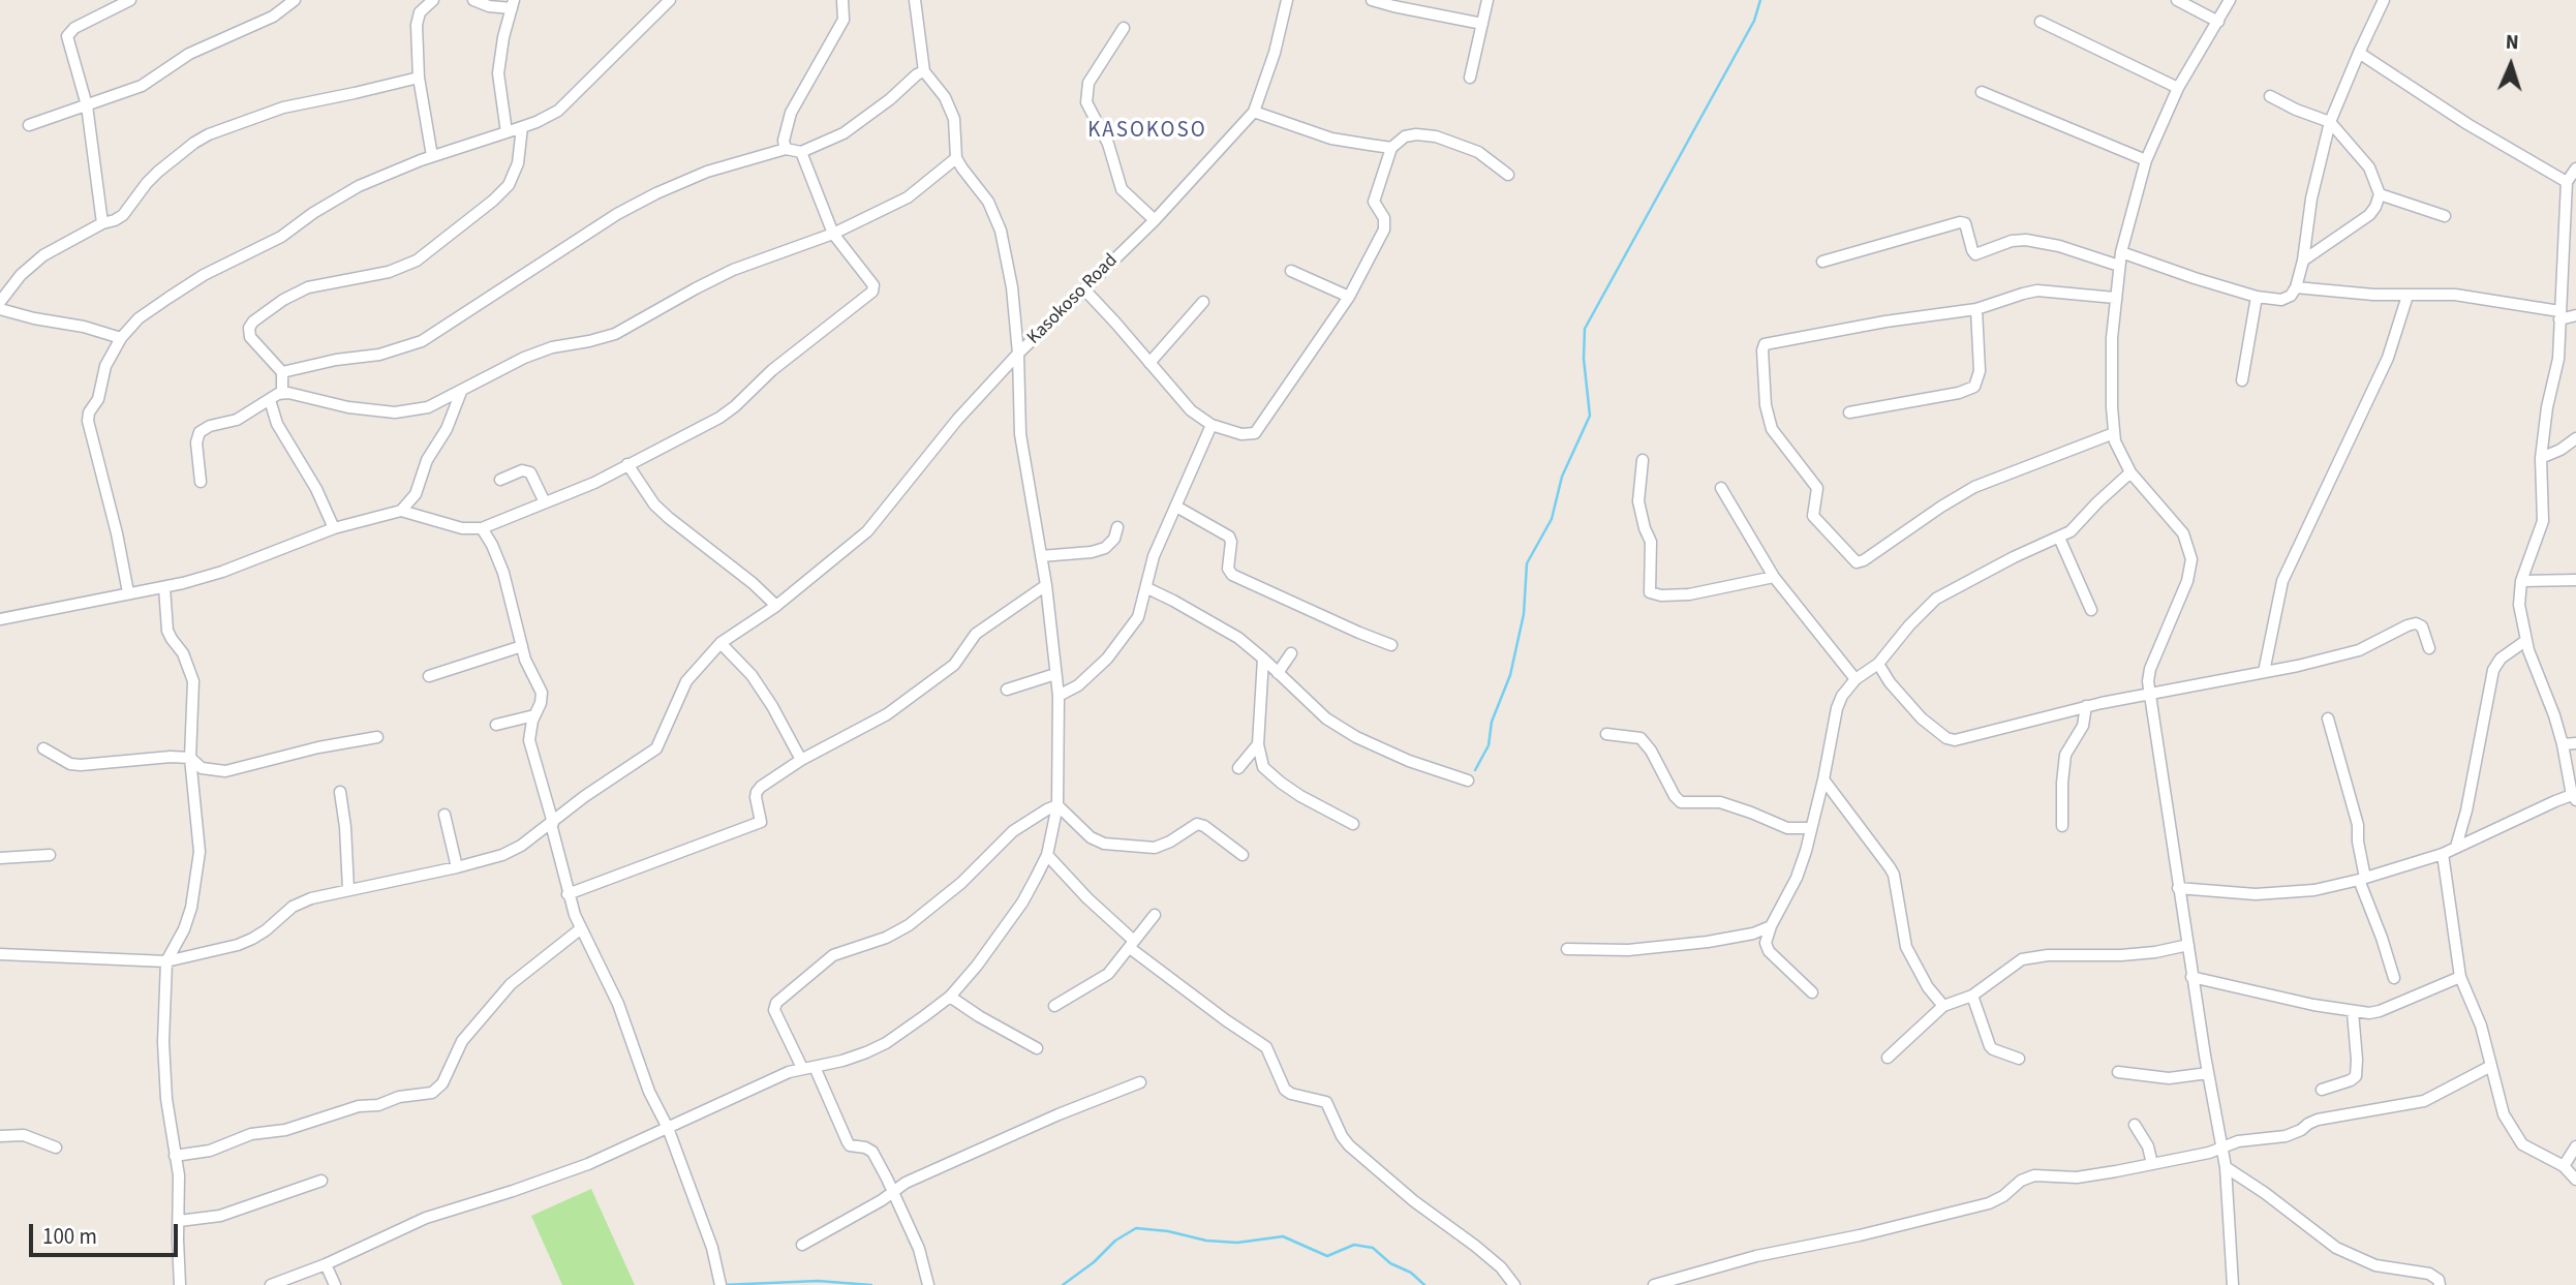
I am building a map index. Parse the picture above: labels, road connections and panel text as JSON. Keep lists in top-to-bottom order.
{
  "streets": {
    "street": ["Kasokoso Road"]
  },
  "districts": ["KASOKOSO"],
  "scale_bar": "100 m",
  "north": "top"
}
